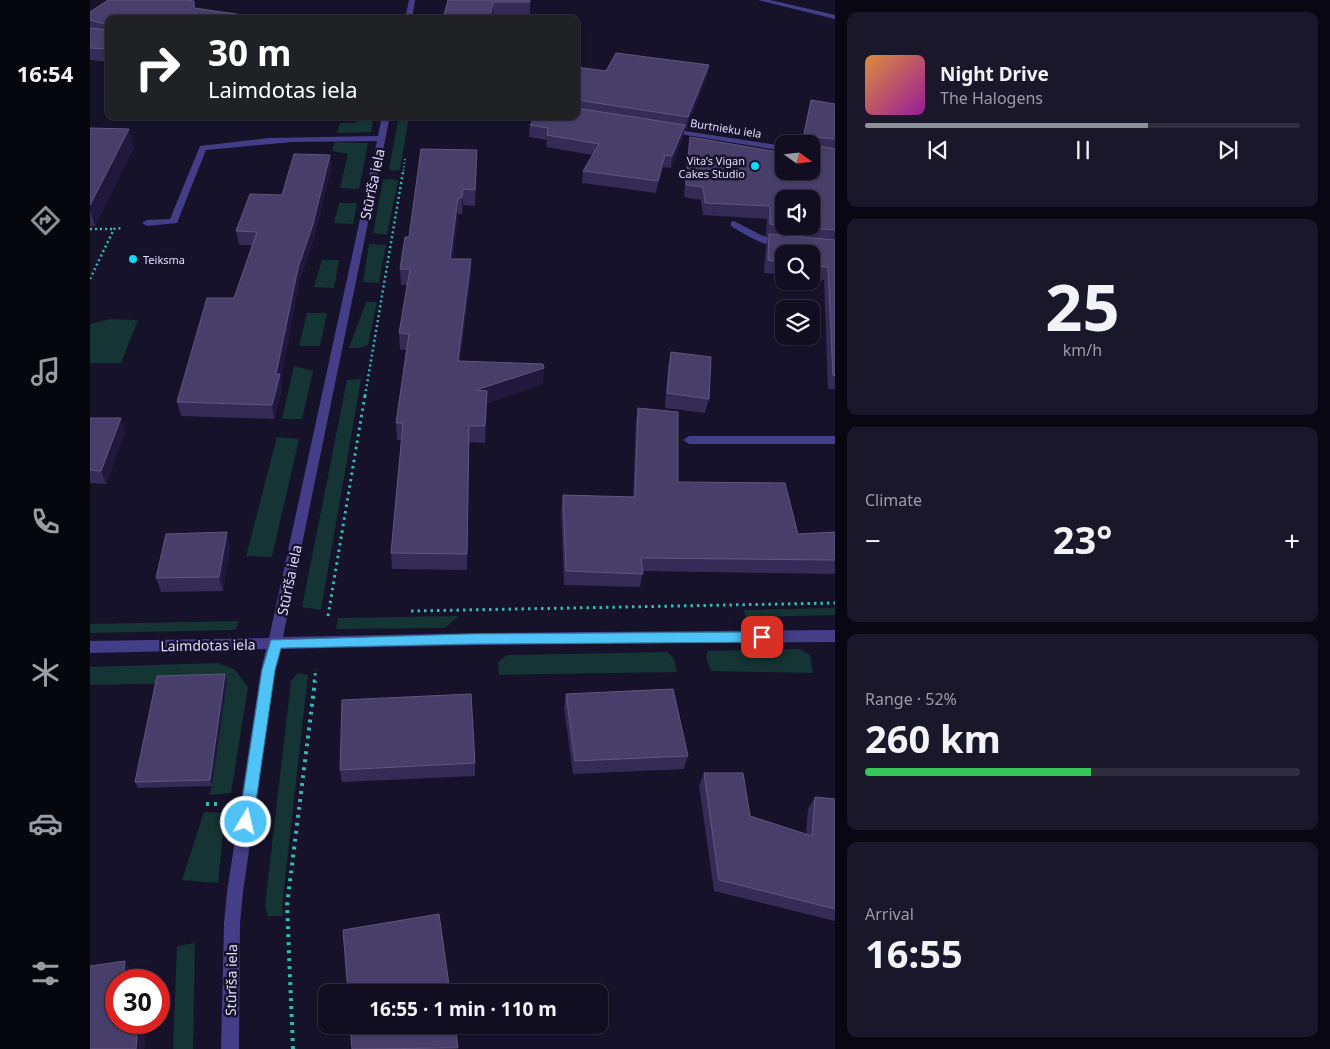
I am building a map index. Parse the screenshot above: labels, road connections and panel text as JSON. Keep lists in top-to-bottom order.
{
  "streets": {
    "street": ["Burtnieku iela", "Stūrīša iela", "Laimdotas iela"]
  },
  "crossings": [
    ["Stūrīša iela", "Laimdotas iela"]
  ],
  "places": ["Vita’s Vigan Cakes Studio", "Teiksma"],
  "north": "right",
  "page": {
    "tabs": "16:54",
    "turn": ["30 m", "Laimdotas iela"],
    "song": ["Night Drive", "The Halogens"],
    "tile": [
      ["25", "km/h"],
      "Climate",
      ["Range · 52%", "260 km"],
      ["Arrival", "16:55"]
    ],
    "heat": ["−", "23°", "+"],
    "limit": "30",
    "trip": "16:55 · 1 min · 110 m"
  }
}
